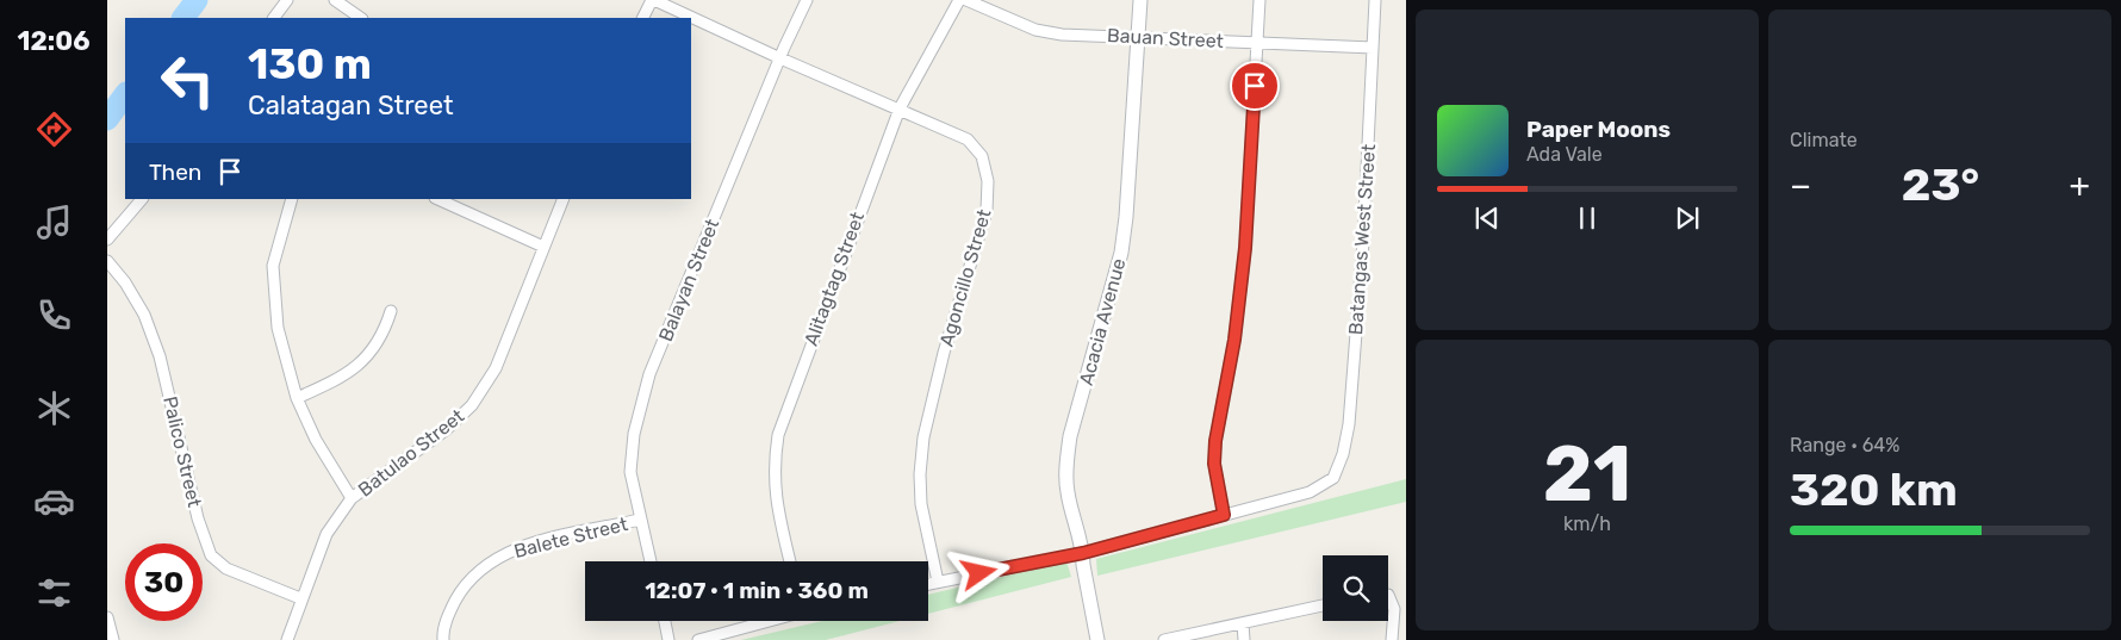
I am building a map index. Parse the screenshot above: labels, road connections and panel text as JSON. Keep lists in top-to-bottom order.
{
  "streets": {
    "street": [
      "Bauan Street",
      "Batangas West Street",
      "Agoncillo Street",
      "Alitagtag Street",
      "Balayan Street",
      "Acacia Avenue",
      "Palico Street",
      "Batulao Street",
      "Balete Street"
    ]
  },
  "crossings": [
    ["Bauan Street", "Batangas West Street"],
    ["Bauan Street", "Acacia Avenue"],
    ["Agoncillo Street", "Alitagtag Street"],
    ["Agoncillo Street", "Balayan Street"],
    ["Balayan Street", "Balete Street"],
    ["Palico Street", "Batulao Street"]
  ],
  "page": {
    "tabs": "12:06",
    "tile": [
      "Climate",
      ["21", "km/h"],
      ["Range · 64%", "320 km"]
    ],
    "turn": ["130 m", "Calatagan Street"],
    "song": ["Paper Moons", "Ada Vale"],
    "then": "Then",
    "heat": ["−", "23°", "+"],
    "limit": "30",
    "trip": "12:07 · 1 min · 360 m"
  }
}
